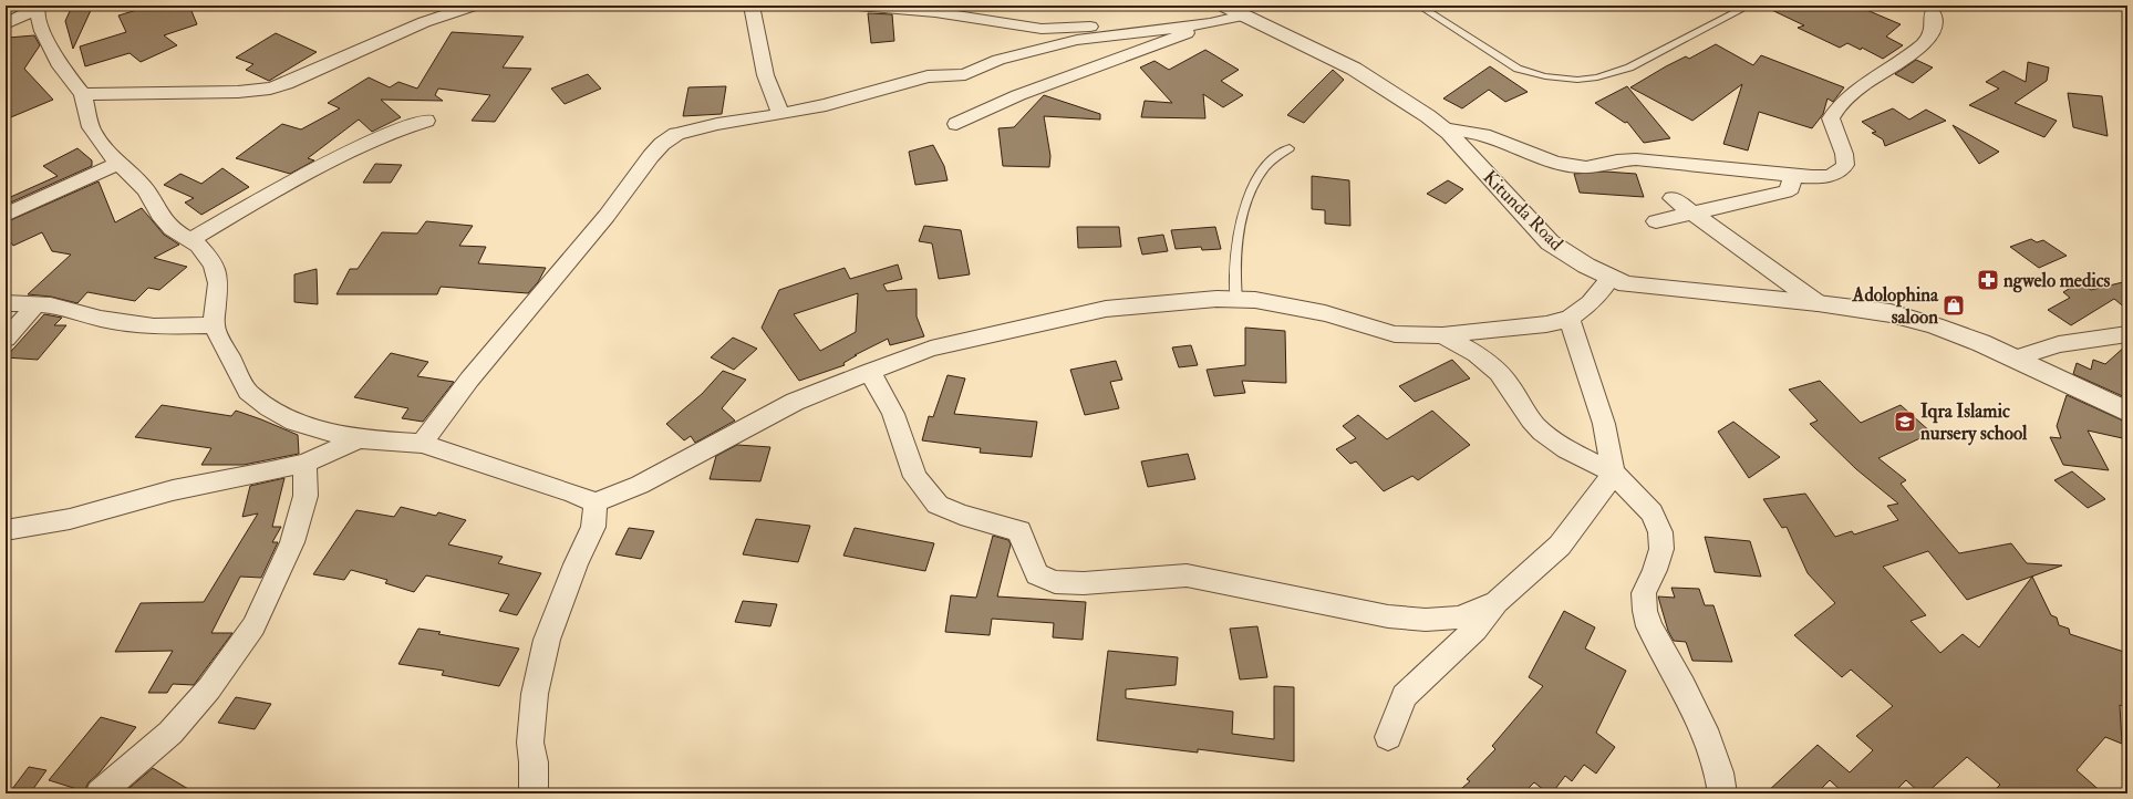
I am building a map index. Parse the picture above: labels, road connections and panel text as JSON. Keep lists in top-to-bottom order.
{
  "streets": {
    "street": ["Kitunda Road"]
  },
  "places": {
    "pharmacy": ["ngwelo medics"],
    "shop": ["Adolophina saloon"],
    "school or university": ["Iqra Islamic nursery school"]
  }
}
